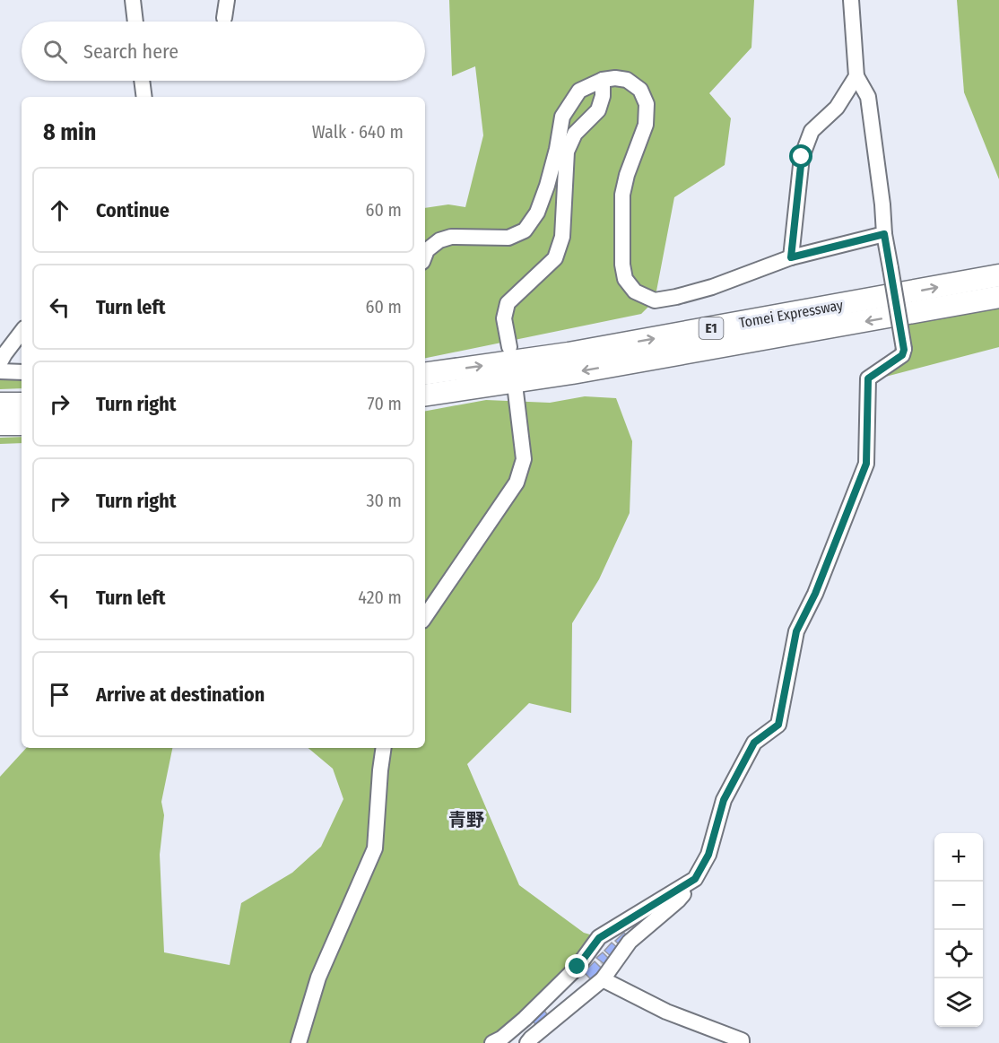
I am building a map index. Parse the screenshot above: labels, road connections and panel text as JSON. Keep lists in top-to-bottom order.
{
  "streets": {
    "highway": ["Tomei Expressway", "E1"]
  },
  "districts": ["青野"],
  "page": {
    "search": "Search here",
    "heading": ["8 min", "Walk · 640 m"],
    "list": [
      ["Continue", "60 m"],
      ["Turn left", "60 m"],
      ["Turn right", "70 m"],
      ["Turn right", "30 m"],
      ["Turn left", "420 m"],
      "Arrive at destination"
    ],
    "map_buttons": ["+", "−"]
  }
}
